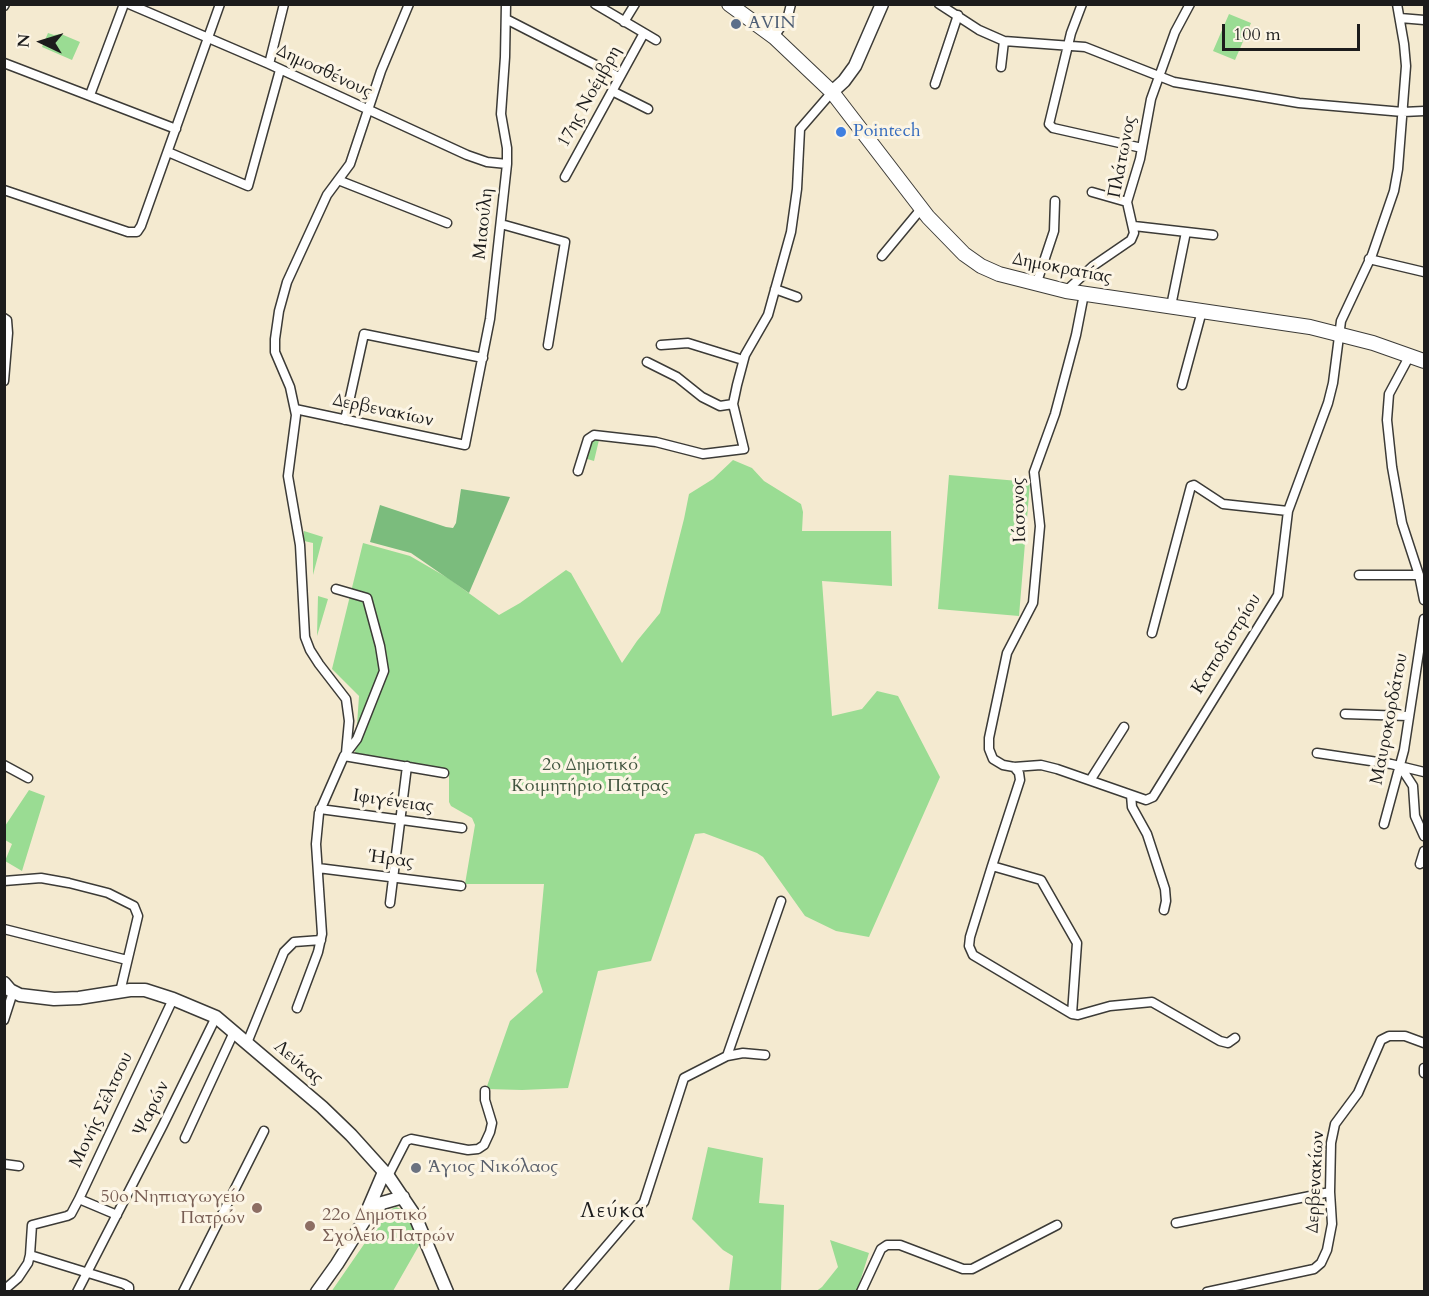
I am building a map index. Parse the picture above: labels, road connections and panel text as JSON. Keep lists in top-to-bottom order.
{
  "streets": {
    "main road": ["Δημοκρατίας", "Λεύκας"],
    "street": [
      "Δημοσθένους",
      "17ης Νοέμβρη",
      "Πλάτωνος",
      "Μιαούλη",
      "Δερβενακίων",
      "Ιάσονος",
      "Καποδιστρίου",
      "Μαυροκορδάτου",
      "Ιφιγένειας",
      "Ήρας",
      "Ψαρών",
      "Μονής Σέλτσου"
    ]
  },
  "crossings": [
    ["Δημοσθένους", "Μιαούλη"],
    ["Μιαούλη", "Δερβενακίων"],
    ["Δημοκρατίας", "Ιάσονος"],
    ["Δημοκρατίας", "Καποδιστρίου"],
    ["Ιάσονος", "Καποδιστρίου"],
    ["Λεύκας", "Ψαρών"],
    ["Λεύκας", "Μονής Σέλτσου"]
  ],
  "districts": ["Λεύκα"],
  "parks": ["2o Δημοτικό Κοιμητήριο Πάτρας"],
  "places": [
    "AVIN",
    "Pointech",
    "Άγιος Νικόλαος",
    "50o Νηπιαγωγείο Πατρών",
    "22ο Δημοτικό Σχολείο Πατρών"
  ],
  "scale_bar": "100 m",
  "north": "left"
}
